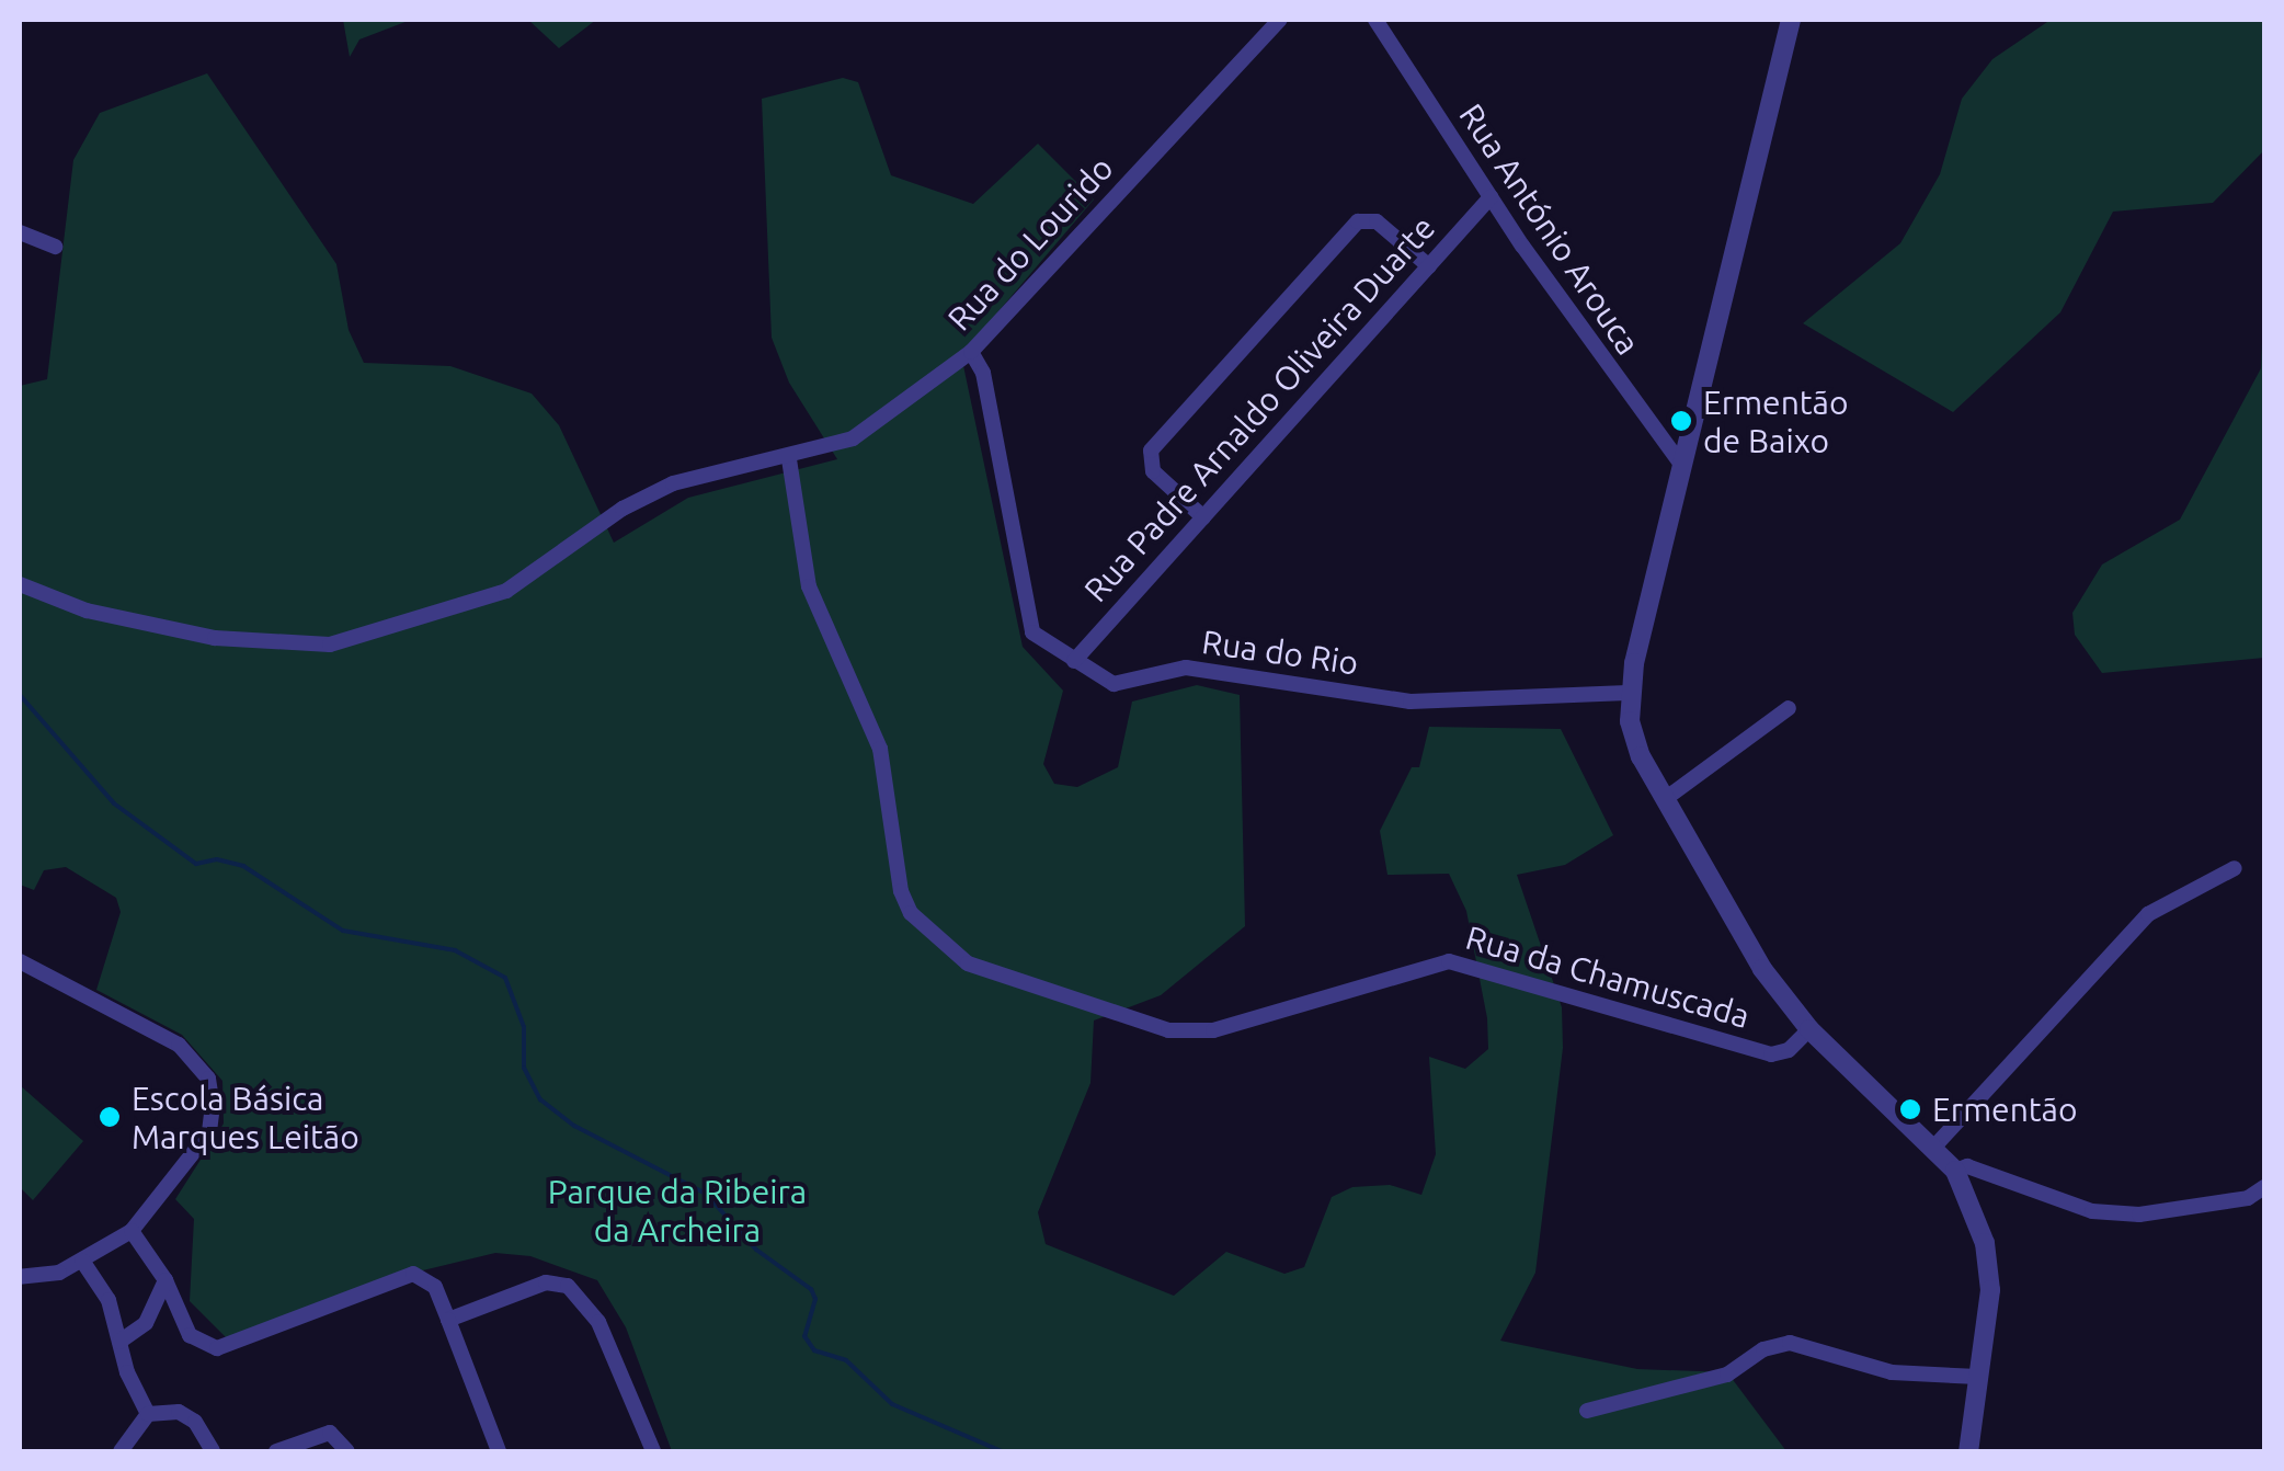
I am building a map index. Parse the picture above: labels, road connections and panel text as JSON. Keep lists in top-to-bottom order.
{
  "streets": {
    "street": [
      "Rua António Arouca",
      "Rua do Lourido",
      "Rua Padre Arnaldo Oliveira Duarte",
      "Rua do Rio",
      "Rua da Chamuscada"
    ]
  },
  "crossings": [
    ["Rua António Arouca", "Rua Padre Arnaldo Oliveira Duarte"],
    ["Rua do Lourido", "Rua do Rio"],
    ["Rua do Lourido", "Rua da Chamuscada"],
    ["Rua Padre Arnaldo Oliveira Duarte", "Rua do Rio"]
  ],
  "parks": ["Parque da Ribeira da Archeira"],
  "places": ["Ermentão de Baixo", "Ermentão", "Escola Básica Marques Leitão"]
}
